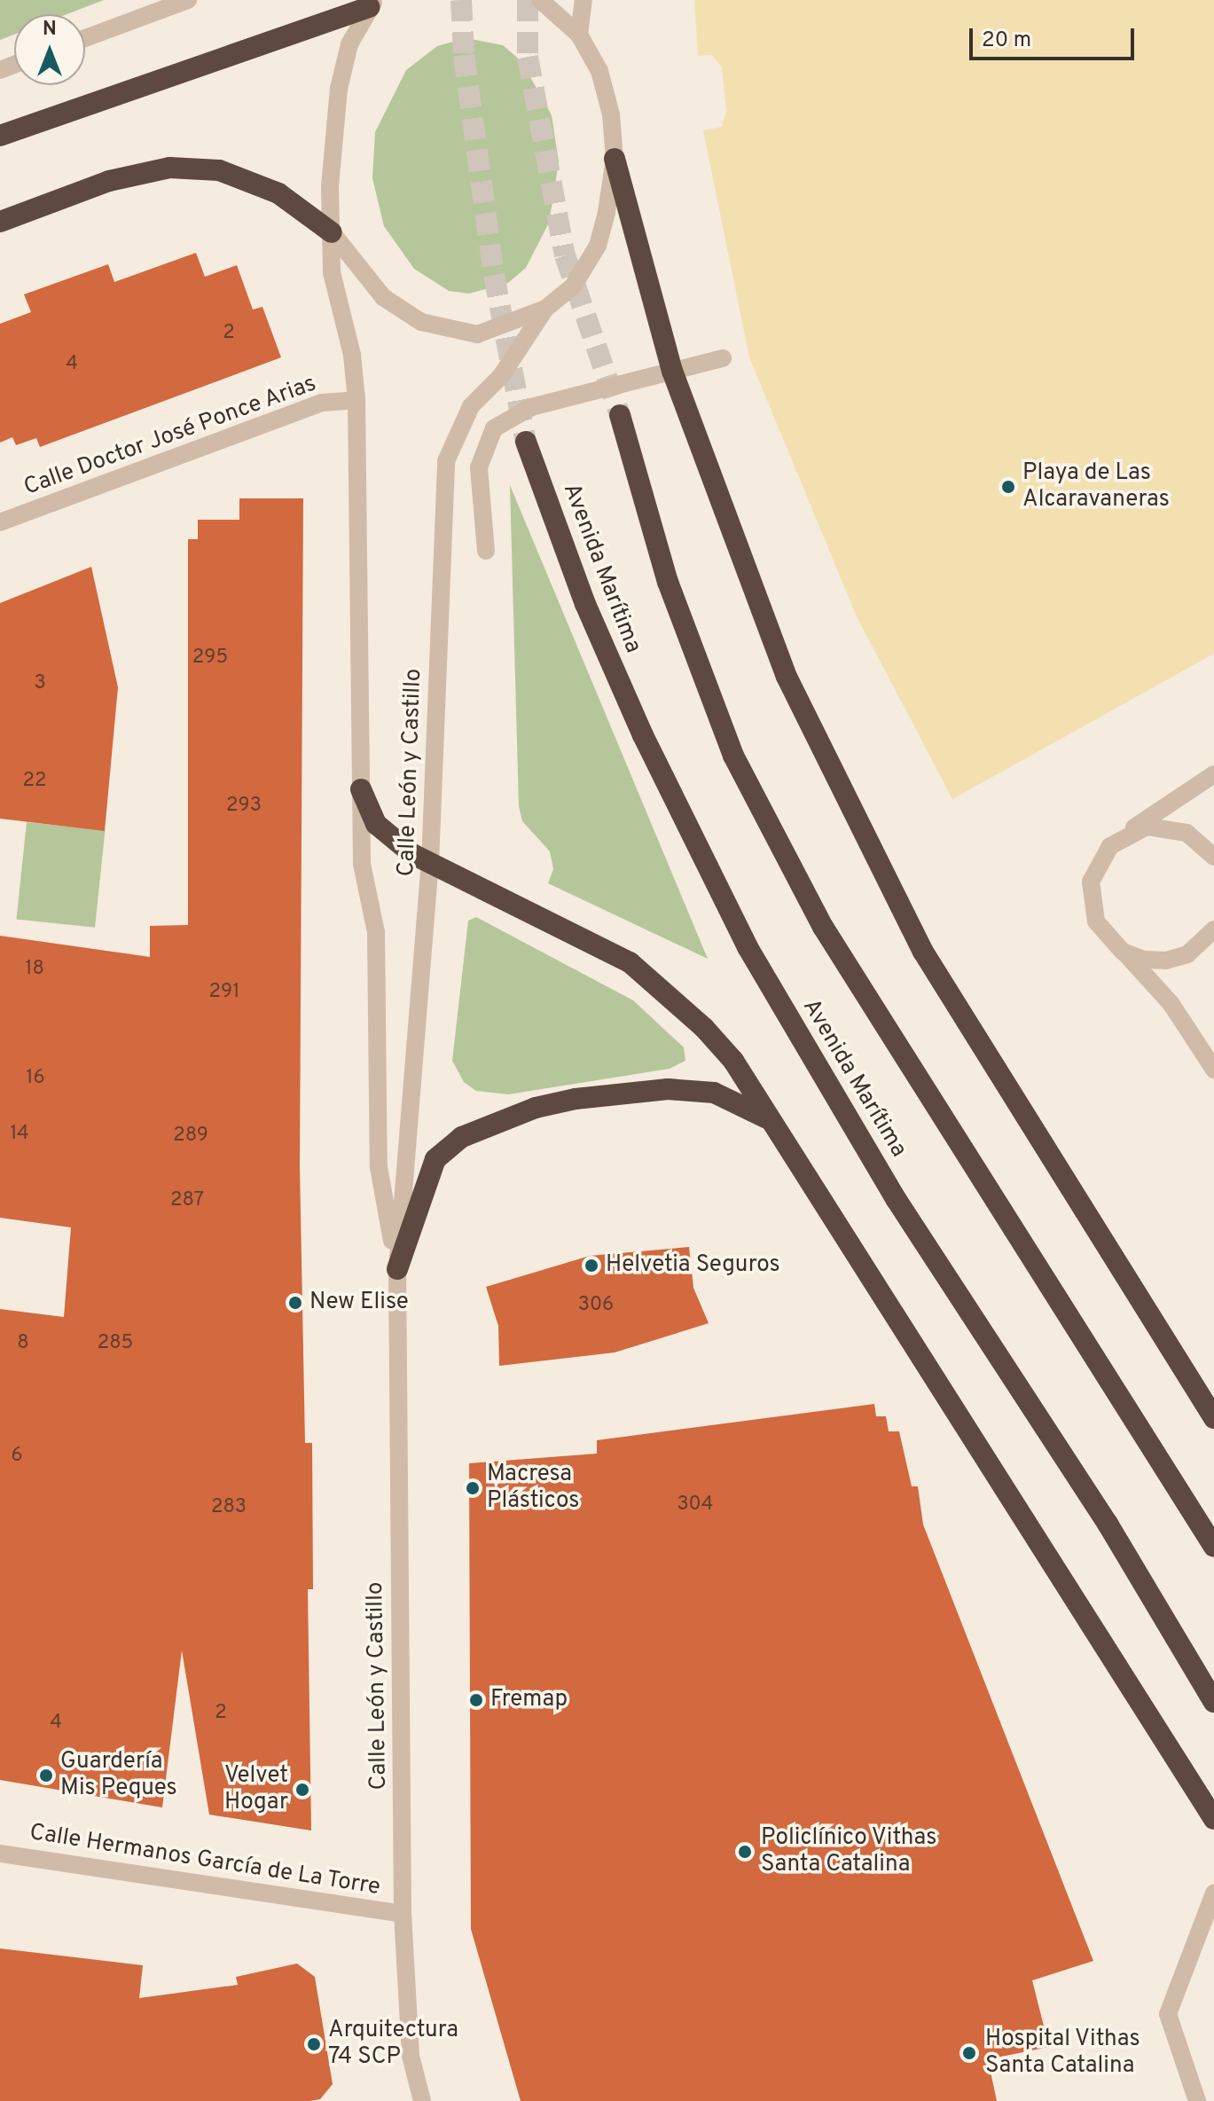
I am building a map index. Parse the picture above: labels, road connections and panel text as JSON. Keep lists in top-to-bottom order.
{
  "streets": {
    "highway": ["Avenida Marítima"],
    "street": ["Calle Doctor José Ponce Arias", "Calle León y Castillo", "Calle Hermanos García de La Torre"]
  },
  "crossings": [
    ["Calle Doctor José Ponce Arias", "Calle León y Castillo"],
    ["Calle León y Castillo", "Calle Hermanos García de La Torre"]
  ],
  "places": [
    "Playa de Las Alcaravaneras",
    "Helvetia Seguros",
    "New Elise",
    "Macresa Plásticos",
    "Fremap",
    "Guardería Mis Peques",
    "Velvet Hogar",
    "Policlínico Vithas Santa Catalina",
    "Arquitectura 74 SCP",
    "Hospital Vithas Santa Catalina"
  ],
  "house_numbers": [
    "2",
    "4",
    "295",
    "3",
    "22",
    "293",
    "18",
    "291",
    "16",
    "14",
    "289",
    "287",
    "306",
    "8",
    "285",
    "6",
    "304",
    "283",
    "2",
    "4"
  ],
  "scale_bar": "20 m",
  "north": "top"
}
